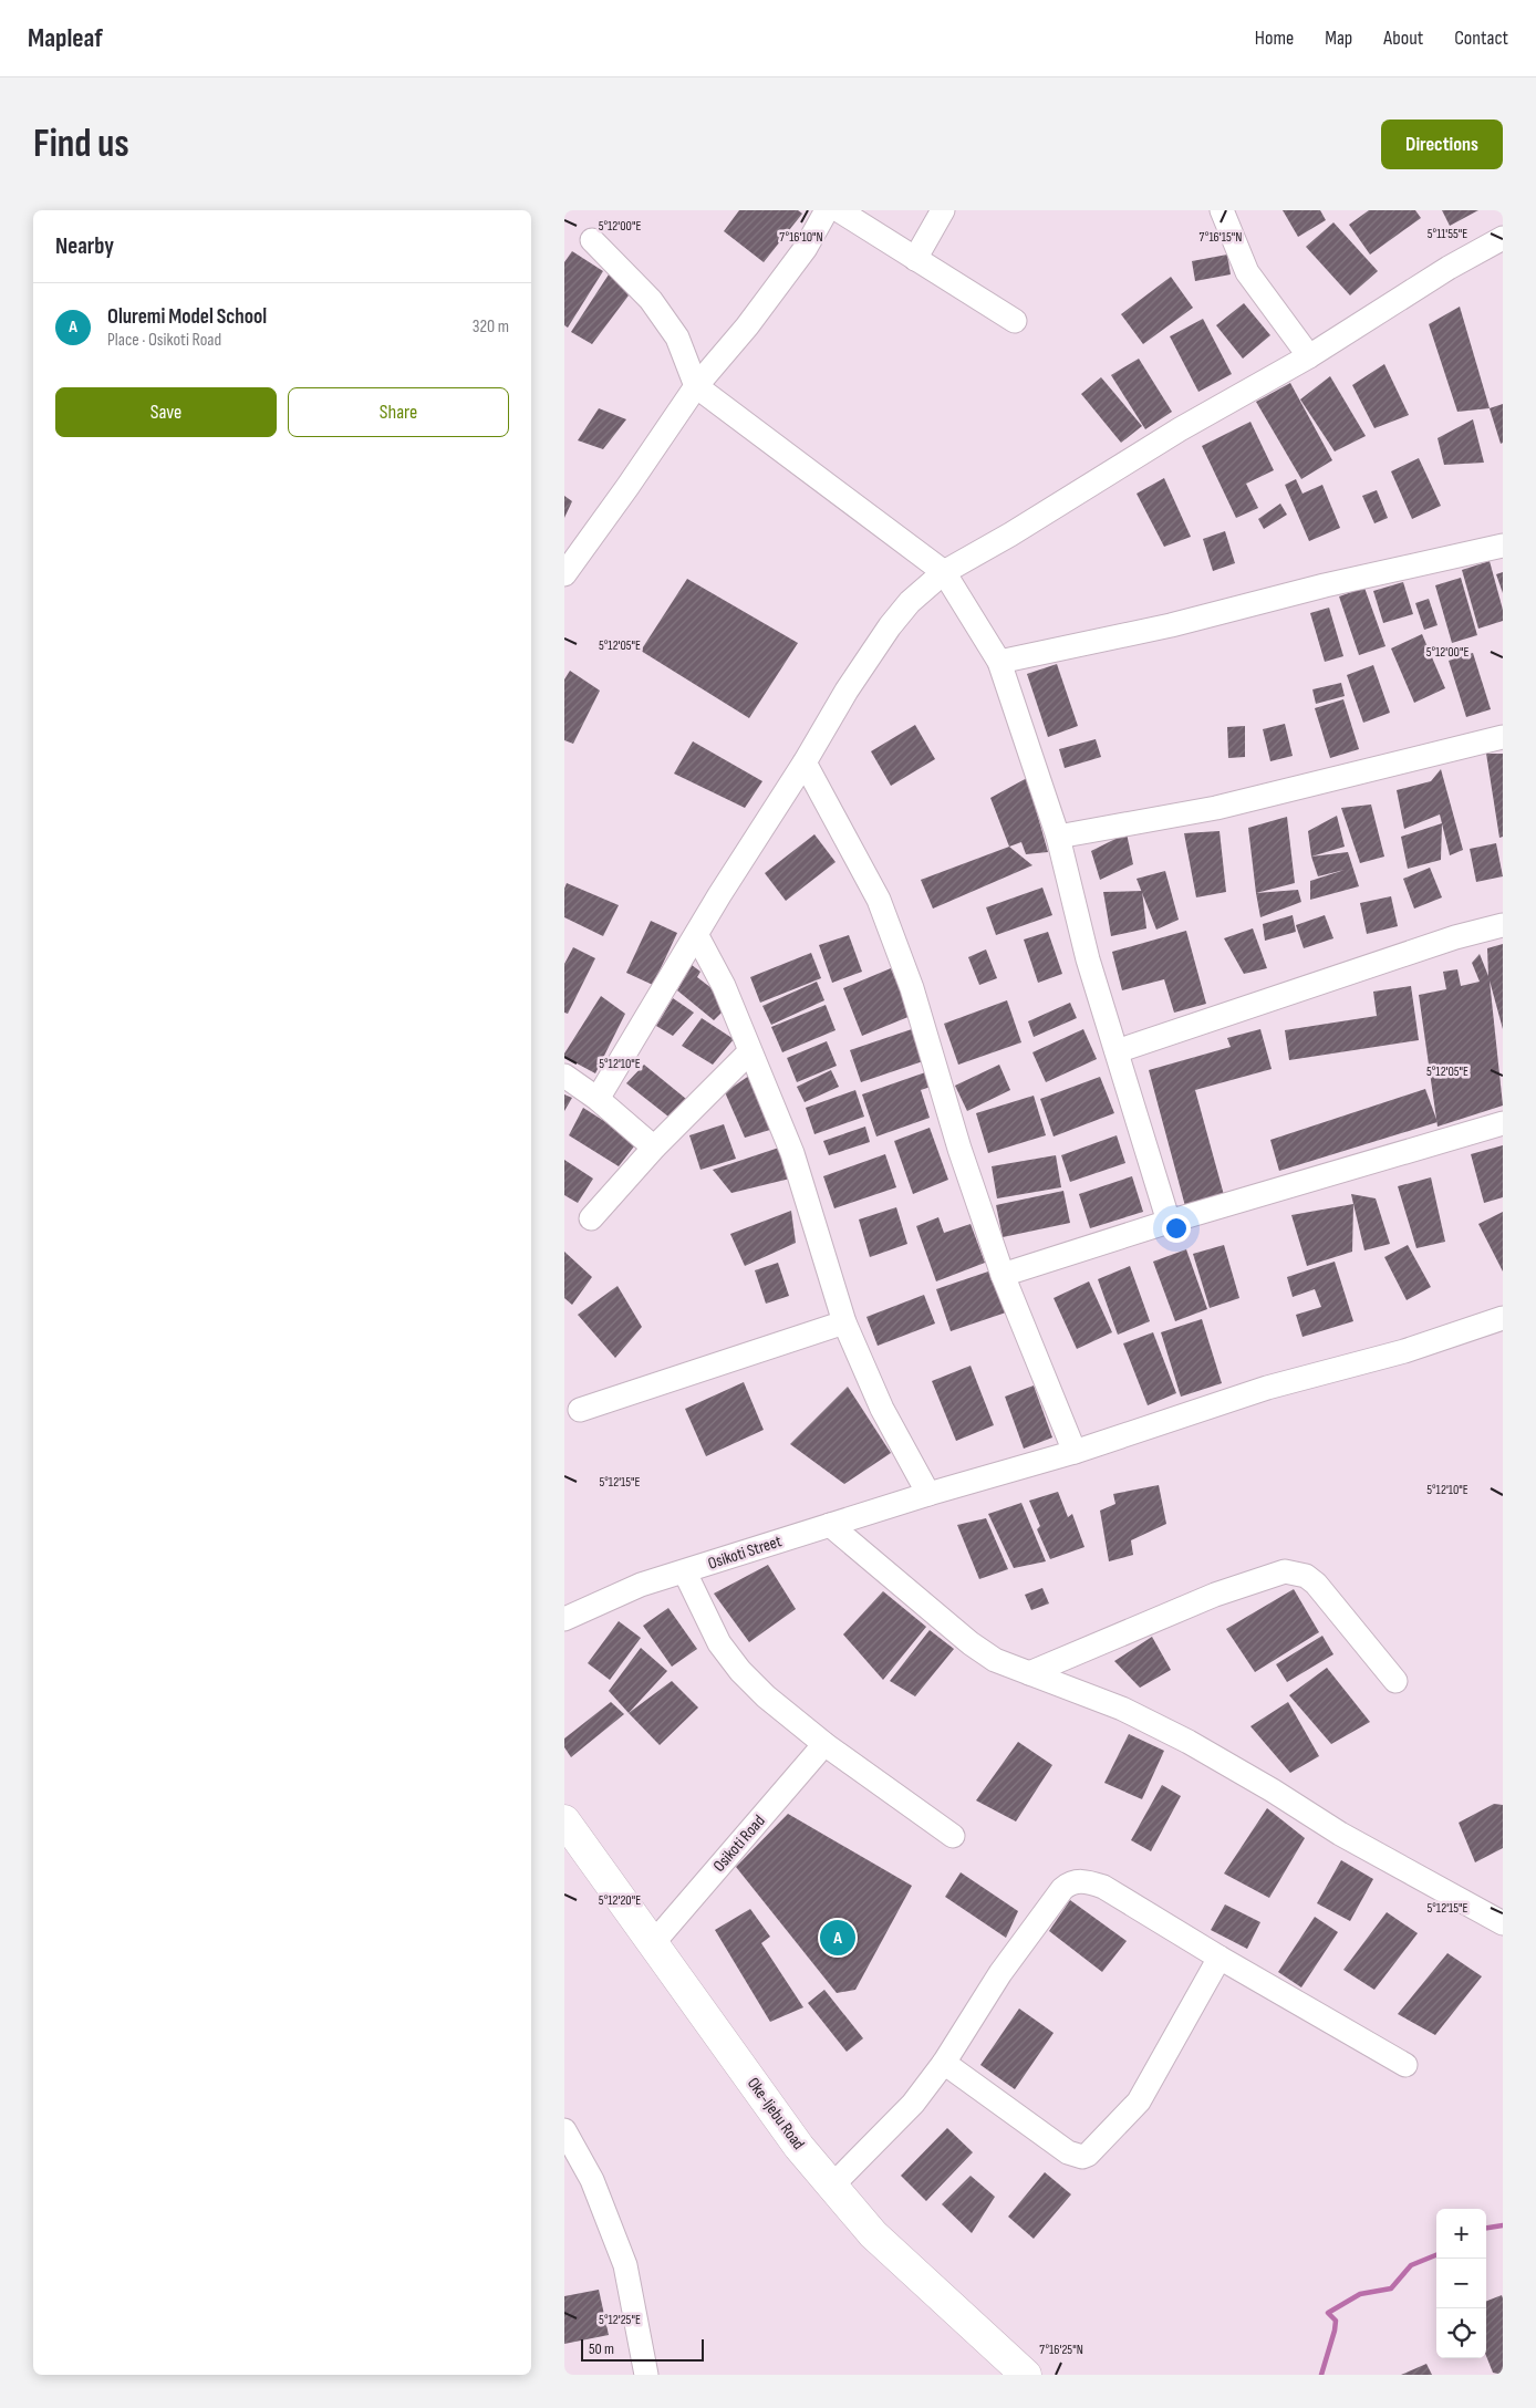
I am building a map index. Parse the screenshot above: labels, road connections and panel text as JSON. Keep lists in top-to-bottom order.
{
  "streets": {
    "main road": ["Oke-Ijebu Road"],
    "street": ["Osikoti Street", "Osikoti Road"]
  },
  "crossings": [
    ["Osikoti Road", "Oke-Ijebu Road"]
  ],
  "scale_bar": "50 m",
  "page": {
    "header": "Mapleaf",
    "nav": [
      "Home",
      "Map",
      "About",
      "Contact"
    ],
    "buttons": [
      "Directions",
      ["Save", "Share"]
    ],
    "title": "Find us",
    "heading": "Nearby",
    "list": [
      {
        "mark": "A",
        "name": "Oluremi Model School",
        "note": "Place · Osikoti Road",
        "value": "320 m"
      }
    ],
    "pins": "A",
    "map_buttons": ["+", "−"],
    "scale": "50 m"
  },
  "coordinates": [
    "5°12'00\"E",
    "5°11'55\"E",
    "7°16'10\"N",
    "7°16'15\"N",
    "5°12'05\"E",
    "5°12'10\"E",
    "5°12'15\"E",
    "5°12'20\"E",
    "5°12'25\"E",
    "7°16'25\"N"
  ]
}
